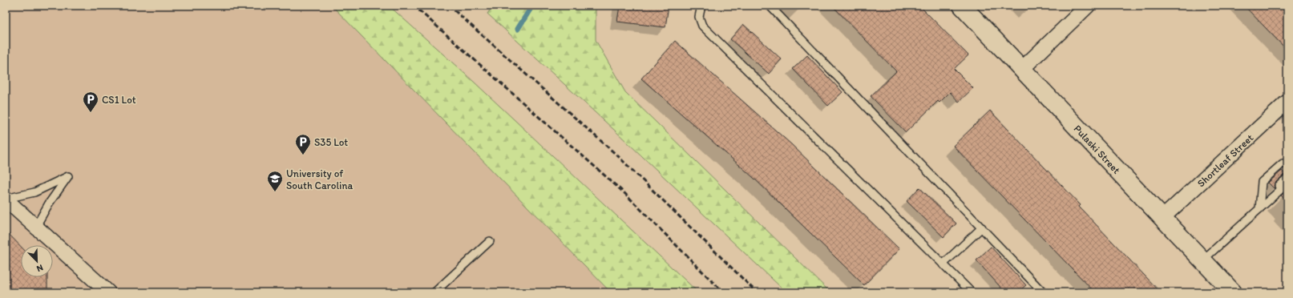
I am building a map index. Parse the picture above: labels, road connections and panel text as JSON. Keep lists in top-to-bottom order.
{
  "streets": {
    "street": ["Pulaski Street", "Shortleaf Street"]
  },
  "crossings": [
    ["Pulaski Street", "Shortleaf Street"]
  ],
  "places": {
    "parking": ["CS1 Lot", "S35 Lot"],
    "school or university": ["University of South Carolina"]
  },
  "north": "bottom right"
}
